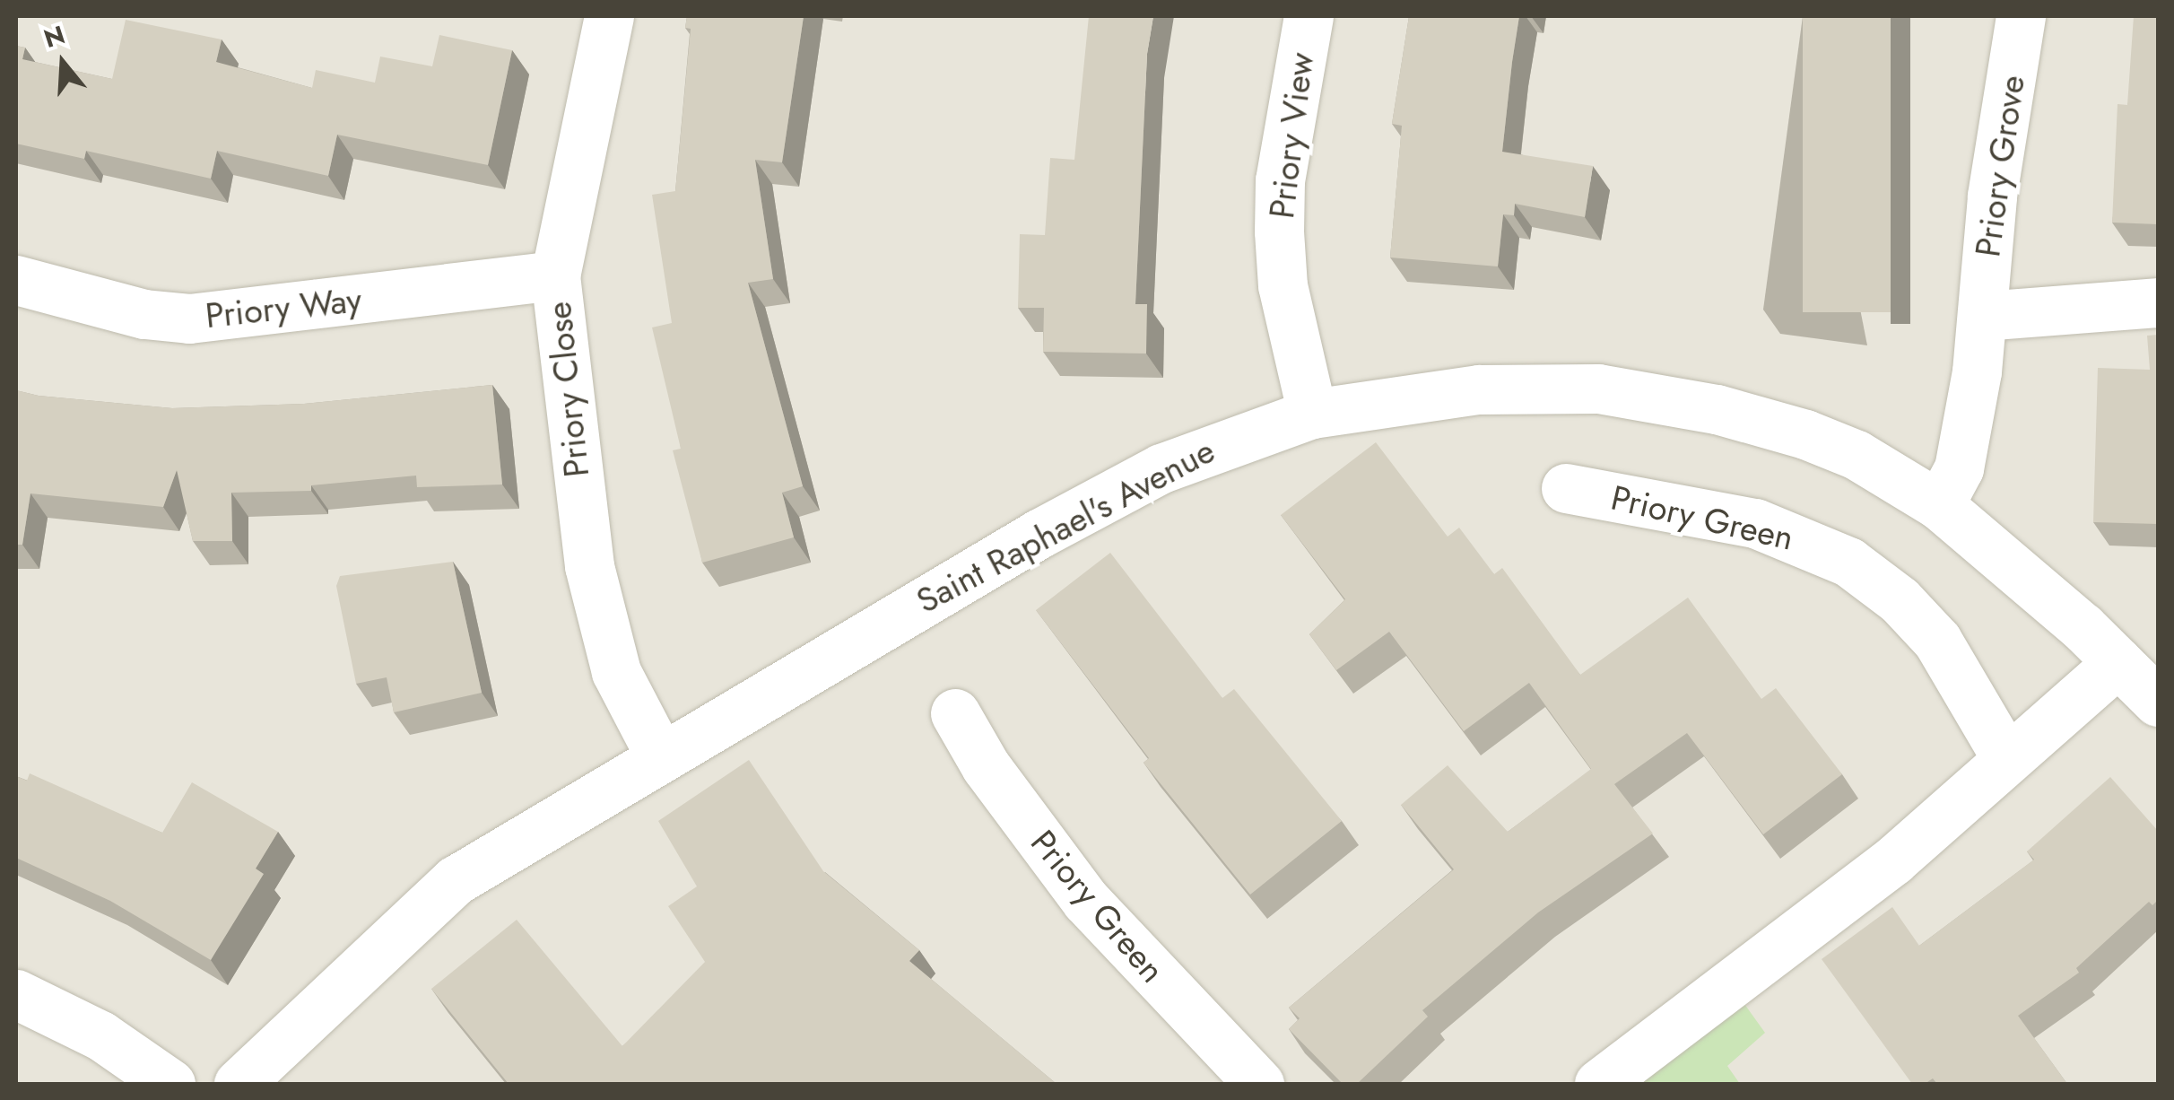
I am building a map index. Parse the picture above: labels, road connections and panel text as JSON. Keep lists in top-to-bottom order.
{
  "streets": {
    "street": [
      "Priory View",
      "Priory Grove",
      "Priory Way",
      "Priory Close",
      "Priory Green",
      "Saint Raphael's Avenue"
    ]
  },
  "crossings": [
    ["Priory View", "Saint Raphael's Avenue"],
    ["Priory Grove", "Saint Raphael's Avenue"],
    ["Priory Way", "Priory Close"],
    ["Priory Close", "Saint Raphael's Avenue"]
  ],
  "north": "top"
}
